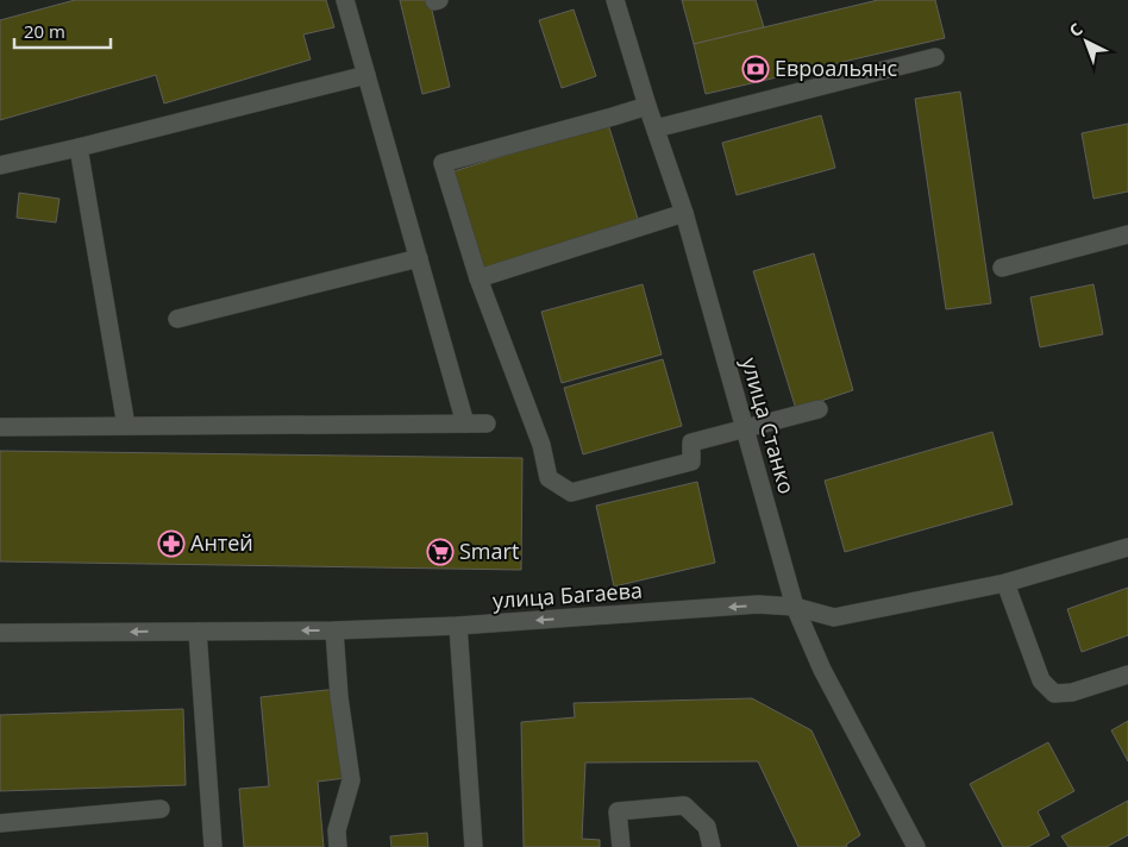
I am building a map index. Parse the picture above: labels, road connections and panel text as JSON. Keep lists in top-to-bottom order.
{
  "streets": {
    "street": ["улица Станко", "улица Багаева"]
  },
  "crossings": [
    ["улица Станко", "улица Багаева"]
  ],
  "one_way": ["улица Багаева"],
  "places": {
    "bank": ["Евроальянс"],
    "pharmacy": ["Антей"],
    "supermarket": ["Smart"]
  },
  "scale_bar": "20 m",
  "north": "top left"
}
